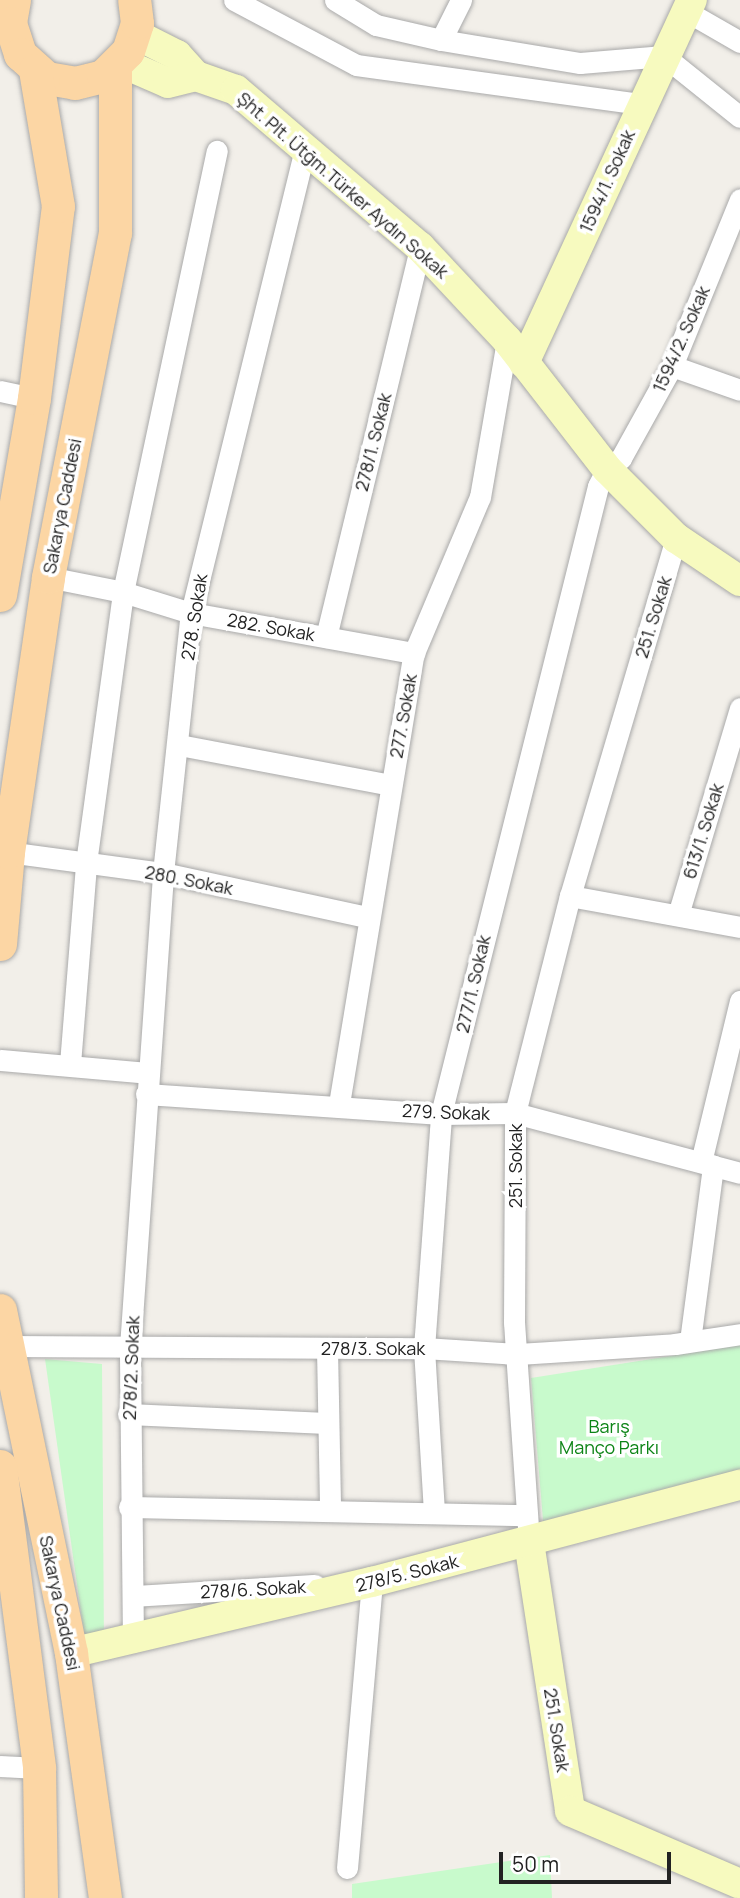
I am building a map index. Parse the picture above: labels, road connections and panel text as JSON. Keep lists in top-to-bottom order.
{
  "streets": {
    "main road": ["Sakarya Caddesi"],
    "street": [
      "1594/1. Sokak",
      "Şht. Plt. Ütğm.Türker Aydın Sokak",
      "1594/2. Sokak",
      "278/1. Sokak",
      "278. Sokak",
      "251. Sokak",
      "282. Sokak",
      "277. Sokak",
      "613/1. Sokak",
      "280. Sokak",
      "277/1. Sokak",
      "279. Sokak",
      "278/3. Sokak",
      "278/2. Sokak",
      "278/5. Sokak",
      "278/6. Sokak"
    ]
  },
  "crossings": [
    ["1594/1. Sokak", "Şht. Plt. Ütğm.Türker Aydın Sokak"],
    ["1594/1. Sokak", "277. Sokak"],
    ["Şht. Plt. Ütğm.Türker Aydın Sokak", "1594/2. Sokak"],
    ["Şht. Plt. Ütğm.Türker Aydın Sokak", "278/1. Sokak"],
    ["Şht. Plt. Ütğm.Türker Aydın Sokak", "Sakarya Caddesi"],
    ["Şht. Plt. Ütğm.Türker Aydın Sokak", "278. Sokak"],
    ["Şht. Plt. Ütğm.Türker Aydın Sokak", "251. Sokak"],
    ["Şht. Plt. Ütğm.Türker Aydın Sokak", "277. Sokak"],
    ["Şht. Plt. Ütğm.Türker Aydın Sokak", "277/1. Sokak"],
    ["1594/2. Sokak", "277/1. Sokak"],
    ["278/1. Sokak", "282. Sokak"],
    ["Sakarya Caddesi", "282. Sokak"],
    ["Sakarya Caddesi", "280. Sokak"],
    ["Sakarya Caddesi", "278/3. Sokak"],
    ["Sakarya Caddesi", "278/5. Sokak"],
    ["278. Sokak", "282. Sokak"],
    ["278. Sokak", "280. Sokak"],
    ["278. Sokak", "279. Sokak"],
    ["278. Sokak", "278/2. Sokak"],
    ["251. Sokak", "279. Sokak"],
    ["251. Sokak", "278/3. Sokak"],
    ["251. Sokak", "278/5. Sokak"],
    ["282. Sokak", "277. Sokak"],
    ["277. Sokak", "280. Sokak"],
    ["277. Sokak", "279. Sokak"],
    ["277/1. Sokak", "279. Sokak"],
    ["277/1. Sokak", "278/3. Sokak"],
    ["277/1. Sokak", "278/5. Sokak"],
    ["279. Sokak", "278/2. Sokak"],
    ["278/3. Sokak", "278/2. Sokak"],
    ["278/2. Sokak", "278/5. Sokak"],
    ["278/2. Sokak", "278/6. Sokak"],
    ["278/5. Sokak", "278/6. Sokak"]
  ],
  "parks": ["Barış Manço Parkı"],
  "scale_bar": "50 m"
}
